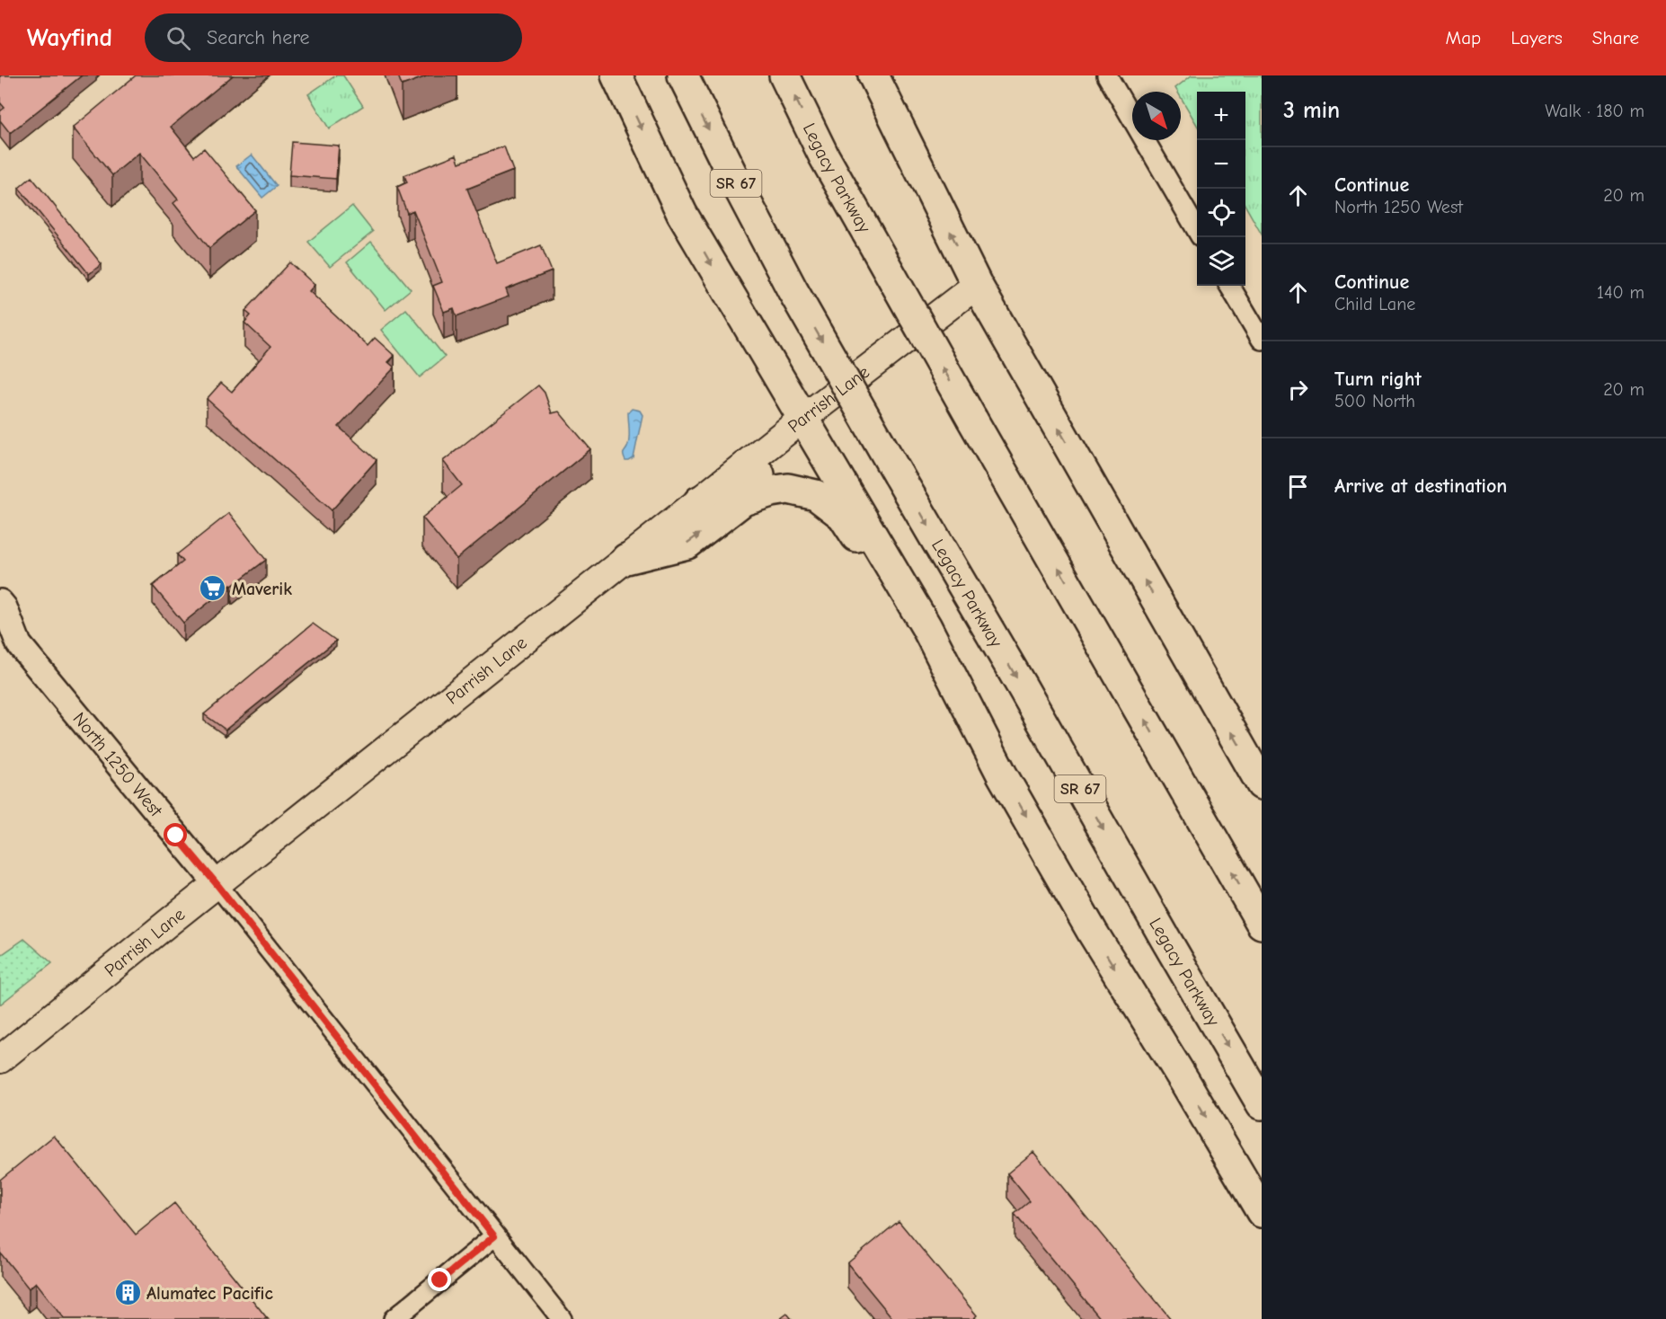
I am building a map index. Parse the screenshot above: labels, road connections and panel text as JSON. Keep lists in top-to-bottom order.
{
  "streets": {
    "highway": ["Legacy Parkway", "SR 67"],
    "main road": ["Parrish Lane"],
    "street": ["North 1250 West"]
  },
  "crossings": [
    ["Parrish Lane", "North 1250 West"]
  ],
  "places": {
    "supermarket": ["Maverik"],
    "building": ["Alumatec Pacific"]
  },
  "north": "bottom right",
  "page": {
    "header": "Wayfind",
    "search": "Search here",
    "nav": ["Map", "Layers", "Share"],
    "heading": ["3 min", "Walk · 180 m"],
    "map_buttons": ["+", "−"],
    "list": [
      ["Continue", "North 1250 West", "20 m"],
      ["Continue", "Child Lane", "140 m"],
      ["Turn right", "500 North", "20 m"],
      "Arrive at destination"
    ]
  }
}
